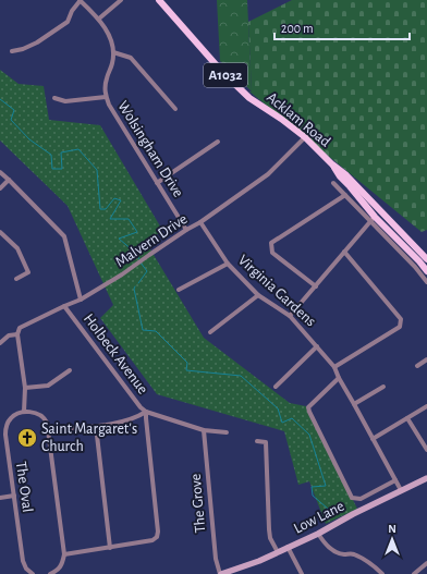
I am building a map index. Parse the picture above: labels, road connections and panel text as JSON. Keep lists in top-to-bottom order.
{
  "streets": {
    "main road": ["A1032", "Acklam Road", "Low Lane"],
    "street": [
      "Wolsingham Drive",
      "Malvern Drive",
      "Virginia Gardens",
      "Holbeck Avenue",
      "The Oval",
      "The Grove"
    ]
  },
  "crossings": [
    ["Acklam Road", "Malvern Drive"],
    ["Wolsingham Drive", "Malvern Drive"],
    ["Malvern Drive", "Virginia Gardens"],
    ["Malvern Drive", "Holbeck Avenue"],
    ["Virginia Gardens", "Low Lane"],
    ["Holbeck Avenue", "The Grove"],
    ["The Grove", "Low Lane"]
  ],
  "places": {
    "church": ["Saint Margaret's Church"]
  },
  "scale_bar": "200 m",
  "north": "top"
}
